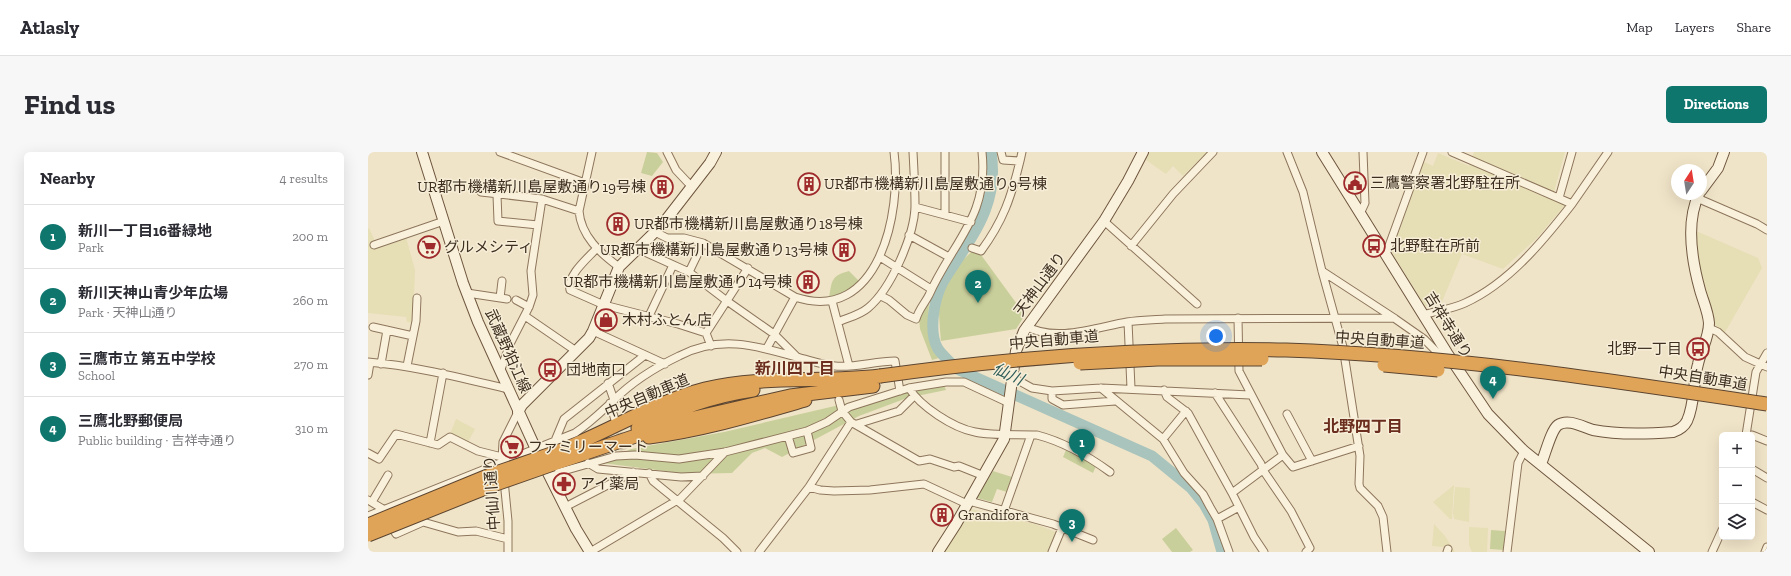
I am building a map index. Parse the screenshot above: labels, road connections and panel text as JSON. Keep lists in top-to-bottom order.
{
  "streets": {
    "highway": ["中央自動車道"],
    "street": [
      "天神山通り",
      "吉祥寺通り",
      "武蔵野狛江線",
      "中仙川通り"
    ]
  },
  "crossings": [
    ["中央自動車道", "武蔵野狛江線"],
    ["武蔵野狛江線", "中仙川通り"]
  ],
  "districts": ["新川四丁目", "北野四丁目"],
  "water": ["仙川"],
  "places": {
    "public building": ["三鷹警察署北野駐在所"],
    "building": [
      "UR都市機構新川島屋敷通り9号棟",
      "UR都市機構新川島屋敷通り19号棟",
      "UR都市機構新川島屋敷通り18号棟",
      "UR都市機構新川島屋敷通り13号棟",
      "UR都市機構新川島屋敷通り14号棟",
      "Grandifora"
    ],
    "bus stop": ["北野駐在所前", "北野一丁目", "団地南口"],
    "supermarket": ["グルメシティ", "ファミリーマート"],
    "shop": ["木村ふとん店"],
    "pharmacy": ["アイ薬局"]
  },
  "north": "top",
  "page": {
    "header": "Atlasly",
    "nav": ["Map", "Layers", "Share"],
    "buttons": "Directions",
    "title": "Find us",
    "heading": ["Nearby", "4 results"],
    "list": [
      {
        "mark": "1",
        "name": "新川一丁目16番緑地",
        "note": "Park",
        "value": "200 m"
      },
      {
        "mark": "2",
        "name": "新川天神山青少年広場",
        "note": "Park · 天神山通り",
        "value": "260 m"
      },
      {
        "mark": "3",
        "name": "三鷹市立 第五中学校",
        "note": "School",
        "value": "270 m"
      },
      {
        "mark": "4",
        "name": "三鷹北野郵便局",
        "note": "Public building · 吉祥寺通り",
        "value": "310 m"
      }
    ],
    "pins": [
      "2",
      "4",
      "1",
      "3"
    ],
    "map_buttons": ["+", "−"]
  }
}
